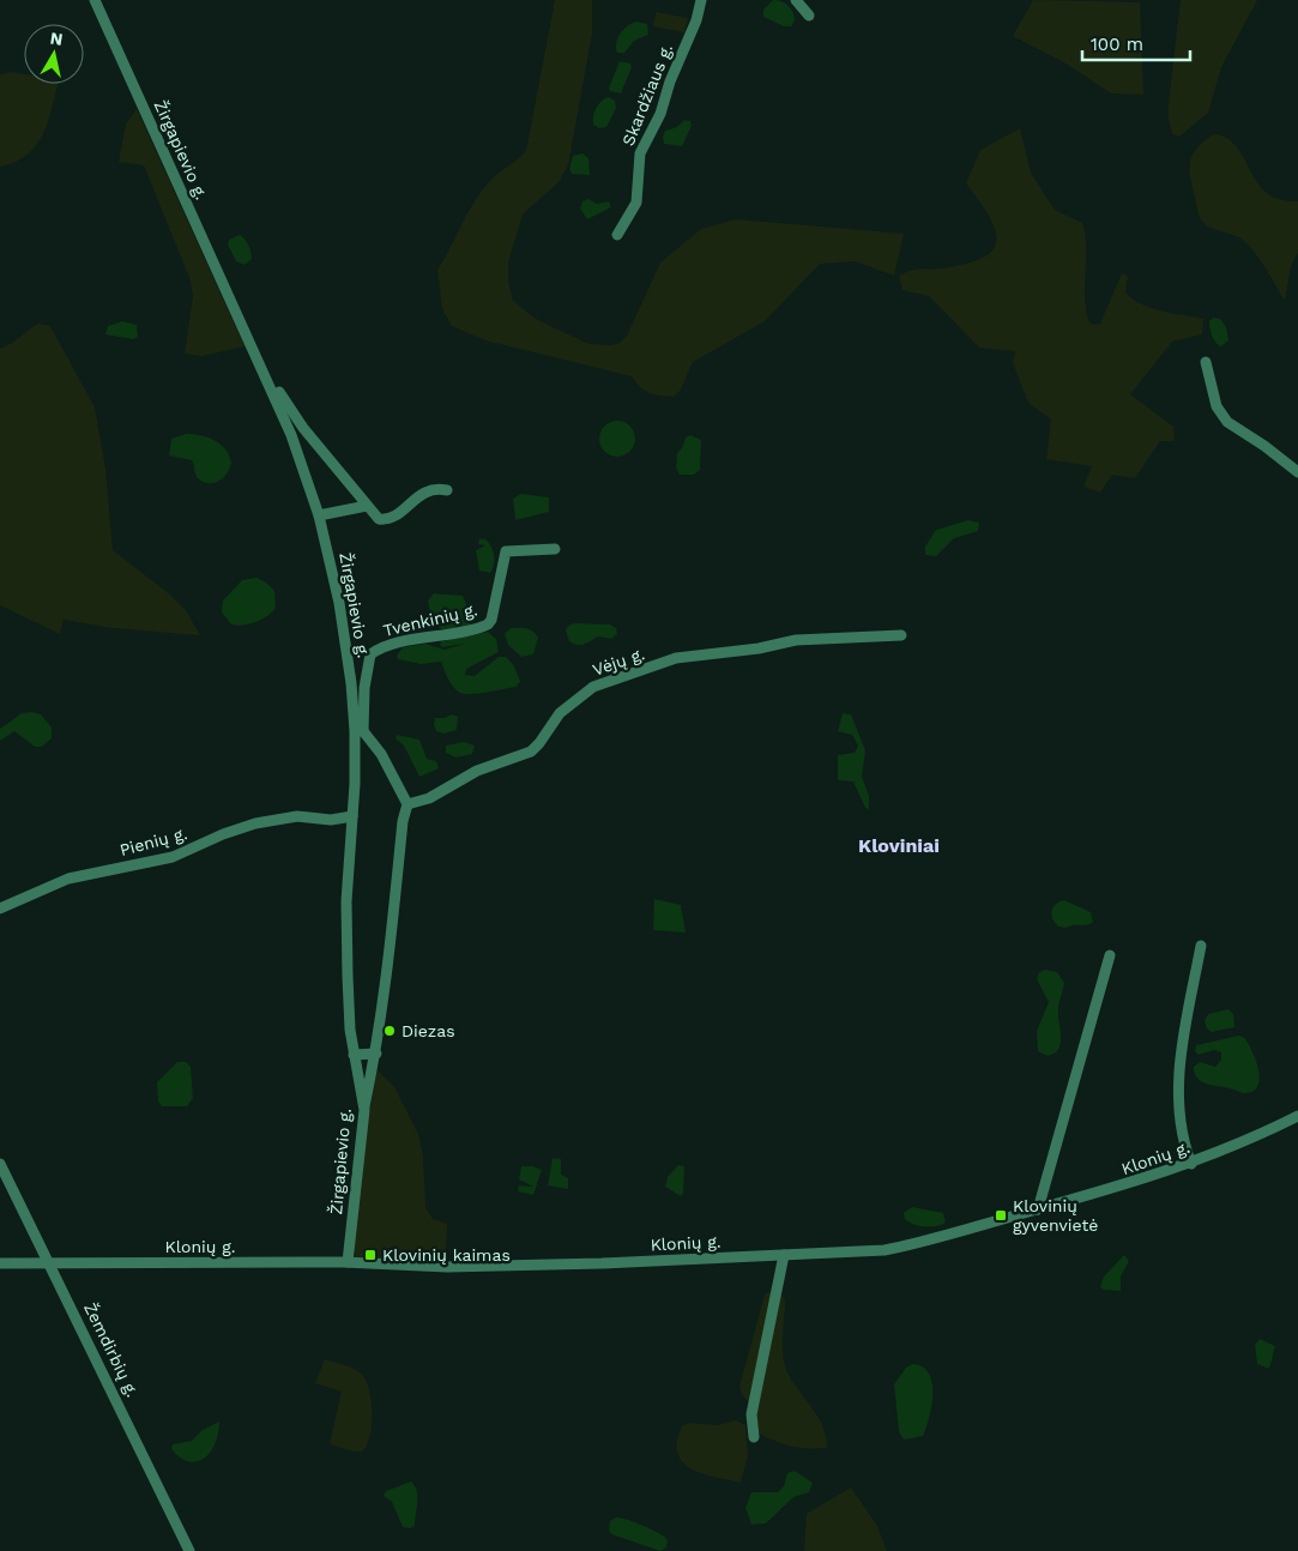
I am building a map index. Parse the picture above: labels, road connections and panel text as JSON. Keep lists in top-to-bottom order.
{
  "streets": {
    "street": [
      "Skardžiaus g.",
      "Žirgapievio g.",
      "Tvenkinių g.",
      "Vėjų g.",
      "Pienių g.",
      "Klonių g.",
      "Žemdirbių g."
    ]
  },
  "crossings": [
    ["Žirgapievio g.", "Tvenkinių g."],
    ["Žirgapievio g.", "Pienių g."],
    ["Žirgapievio g.", "Klonių g."],
    ["Klonių g.", "Žemdirbių g."]
  ],
  "districts": ["Kloviniai"],
  "places": {
    "other": ["Diezas"],
    "transit": ["Klovinių gyvenvietė", "Klovinių kaimas"]
  },
  "scale_bar": "100 m",
  "north": "top"
}
